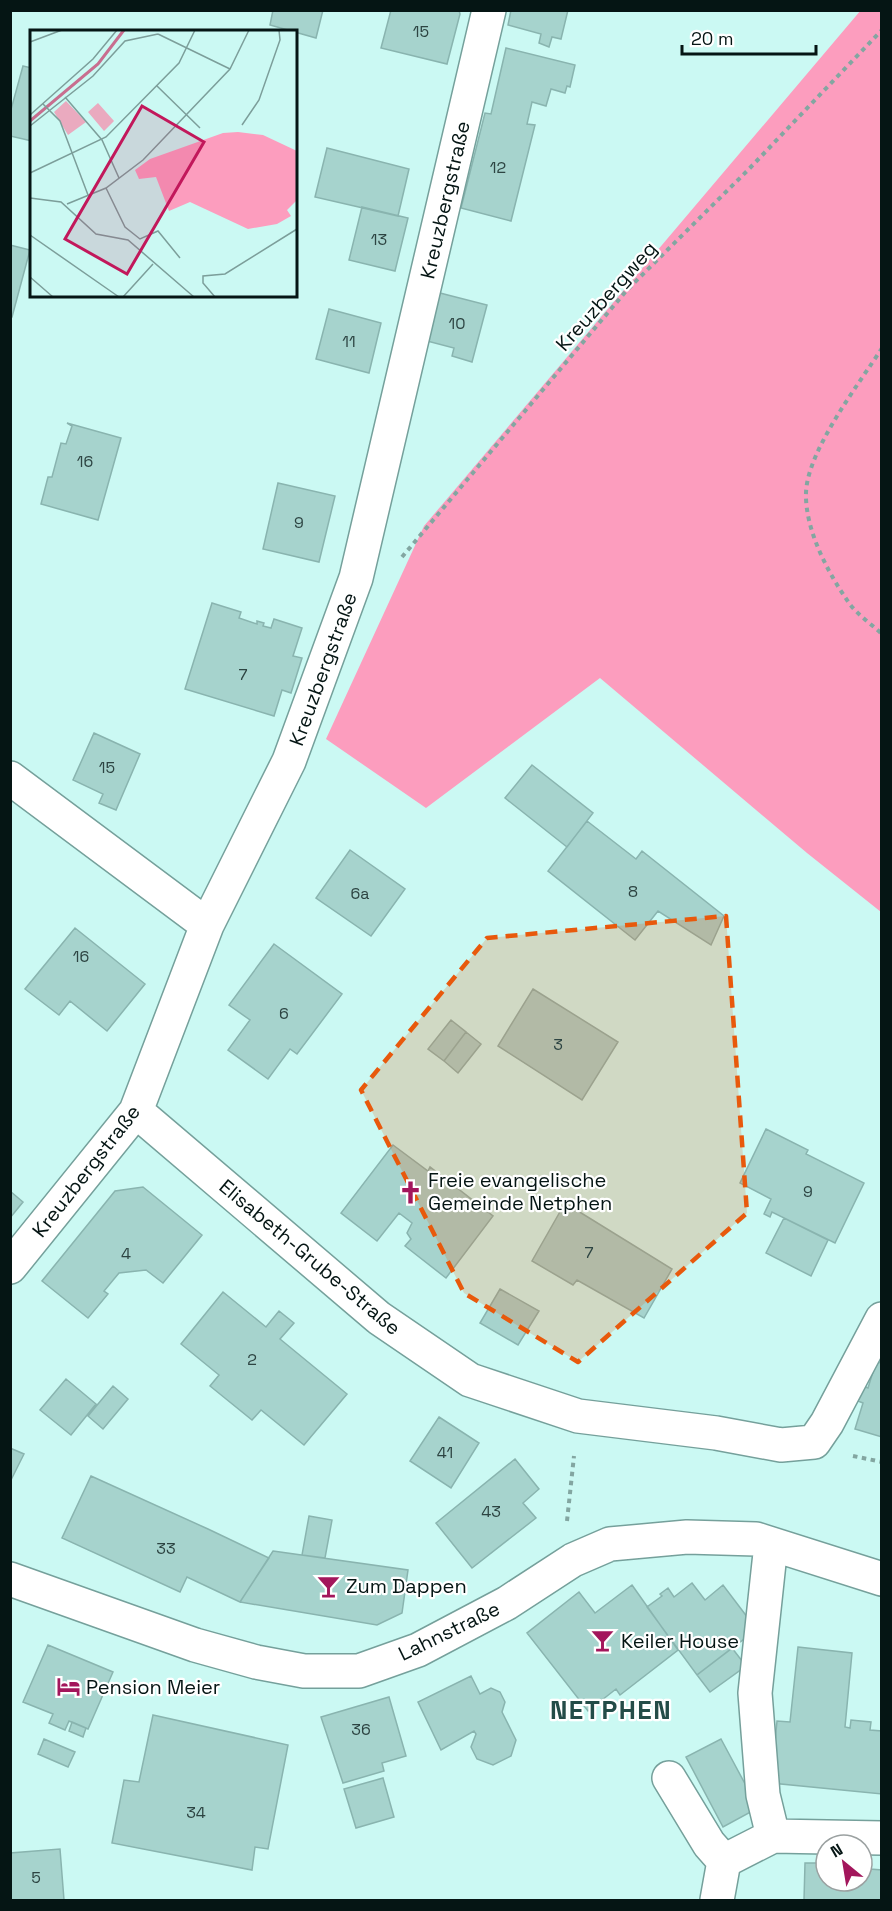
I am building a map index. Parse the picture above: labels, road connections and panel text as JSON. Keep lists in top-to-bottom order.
{
  "streets": {
    "street": ["Kreuzbergstraße", "Elisabeth-Grube-Straße", "Lahnstraße"],
    "path": ["Kreuzbergweg"]
  },
  "crossings": [
    ["Kreuzbergstraße", "Kreuzbergweg"],
    ["Kreuzbergstraße", "Elisabeth-Grube-Straße"]
  ],
  "districts": ["NETPHEN"],
  "places": {
    "church": ["Freie evangelische Gemeinde Netphen"],
    "bar": ["Zum Dappen", "Keiler House"],
    "hotel": ["Pension Meier"]
  },
  "house_numbers": [
    "15",
    "12",
    "13",
    "10",
    "11",
    "16",
    "9",
    "7",
    "15",
    "8",
    "6a",
    "16",
    "6",
    "3",
    "9",
    "7",
    "4",
    "2",
    "41",
    "43",
    "33",
    "36",
    "34",
    "5"
  ],
  "scale_bar": "20 m",
  "north": "top left"
}
